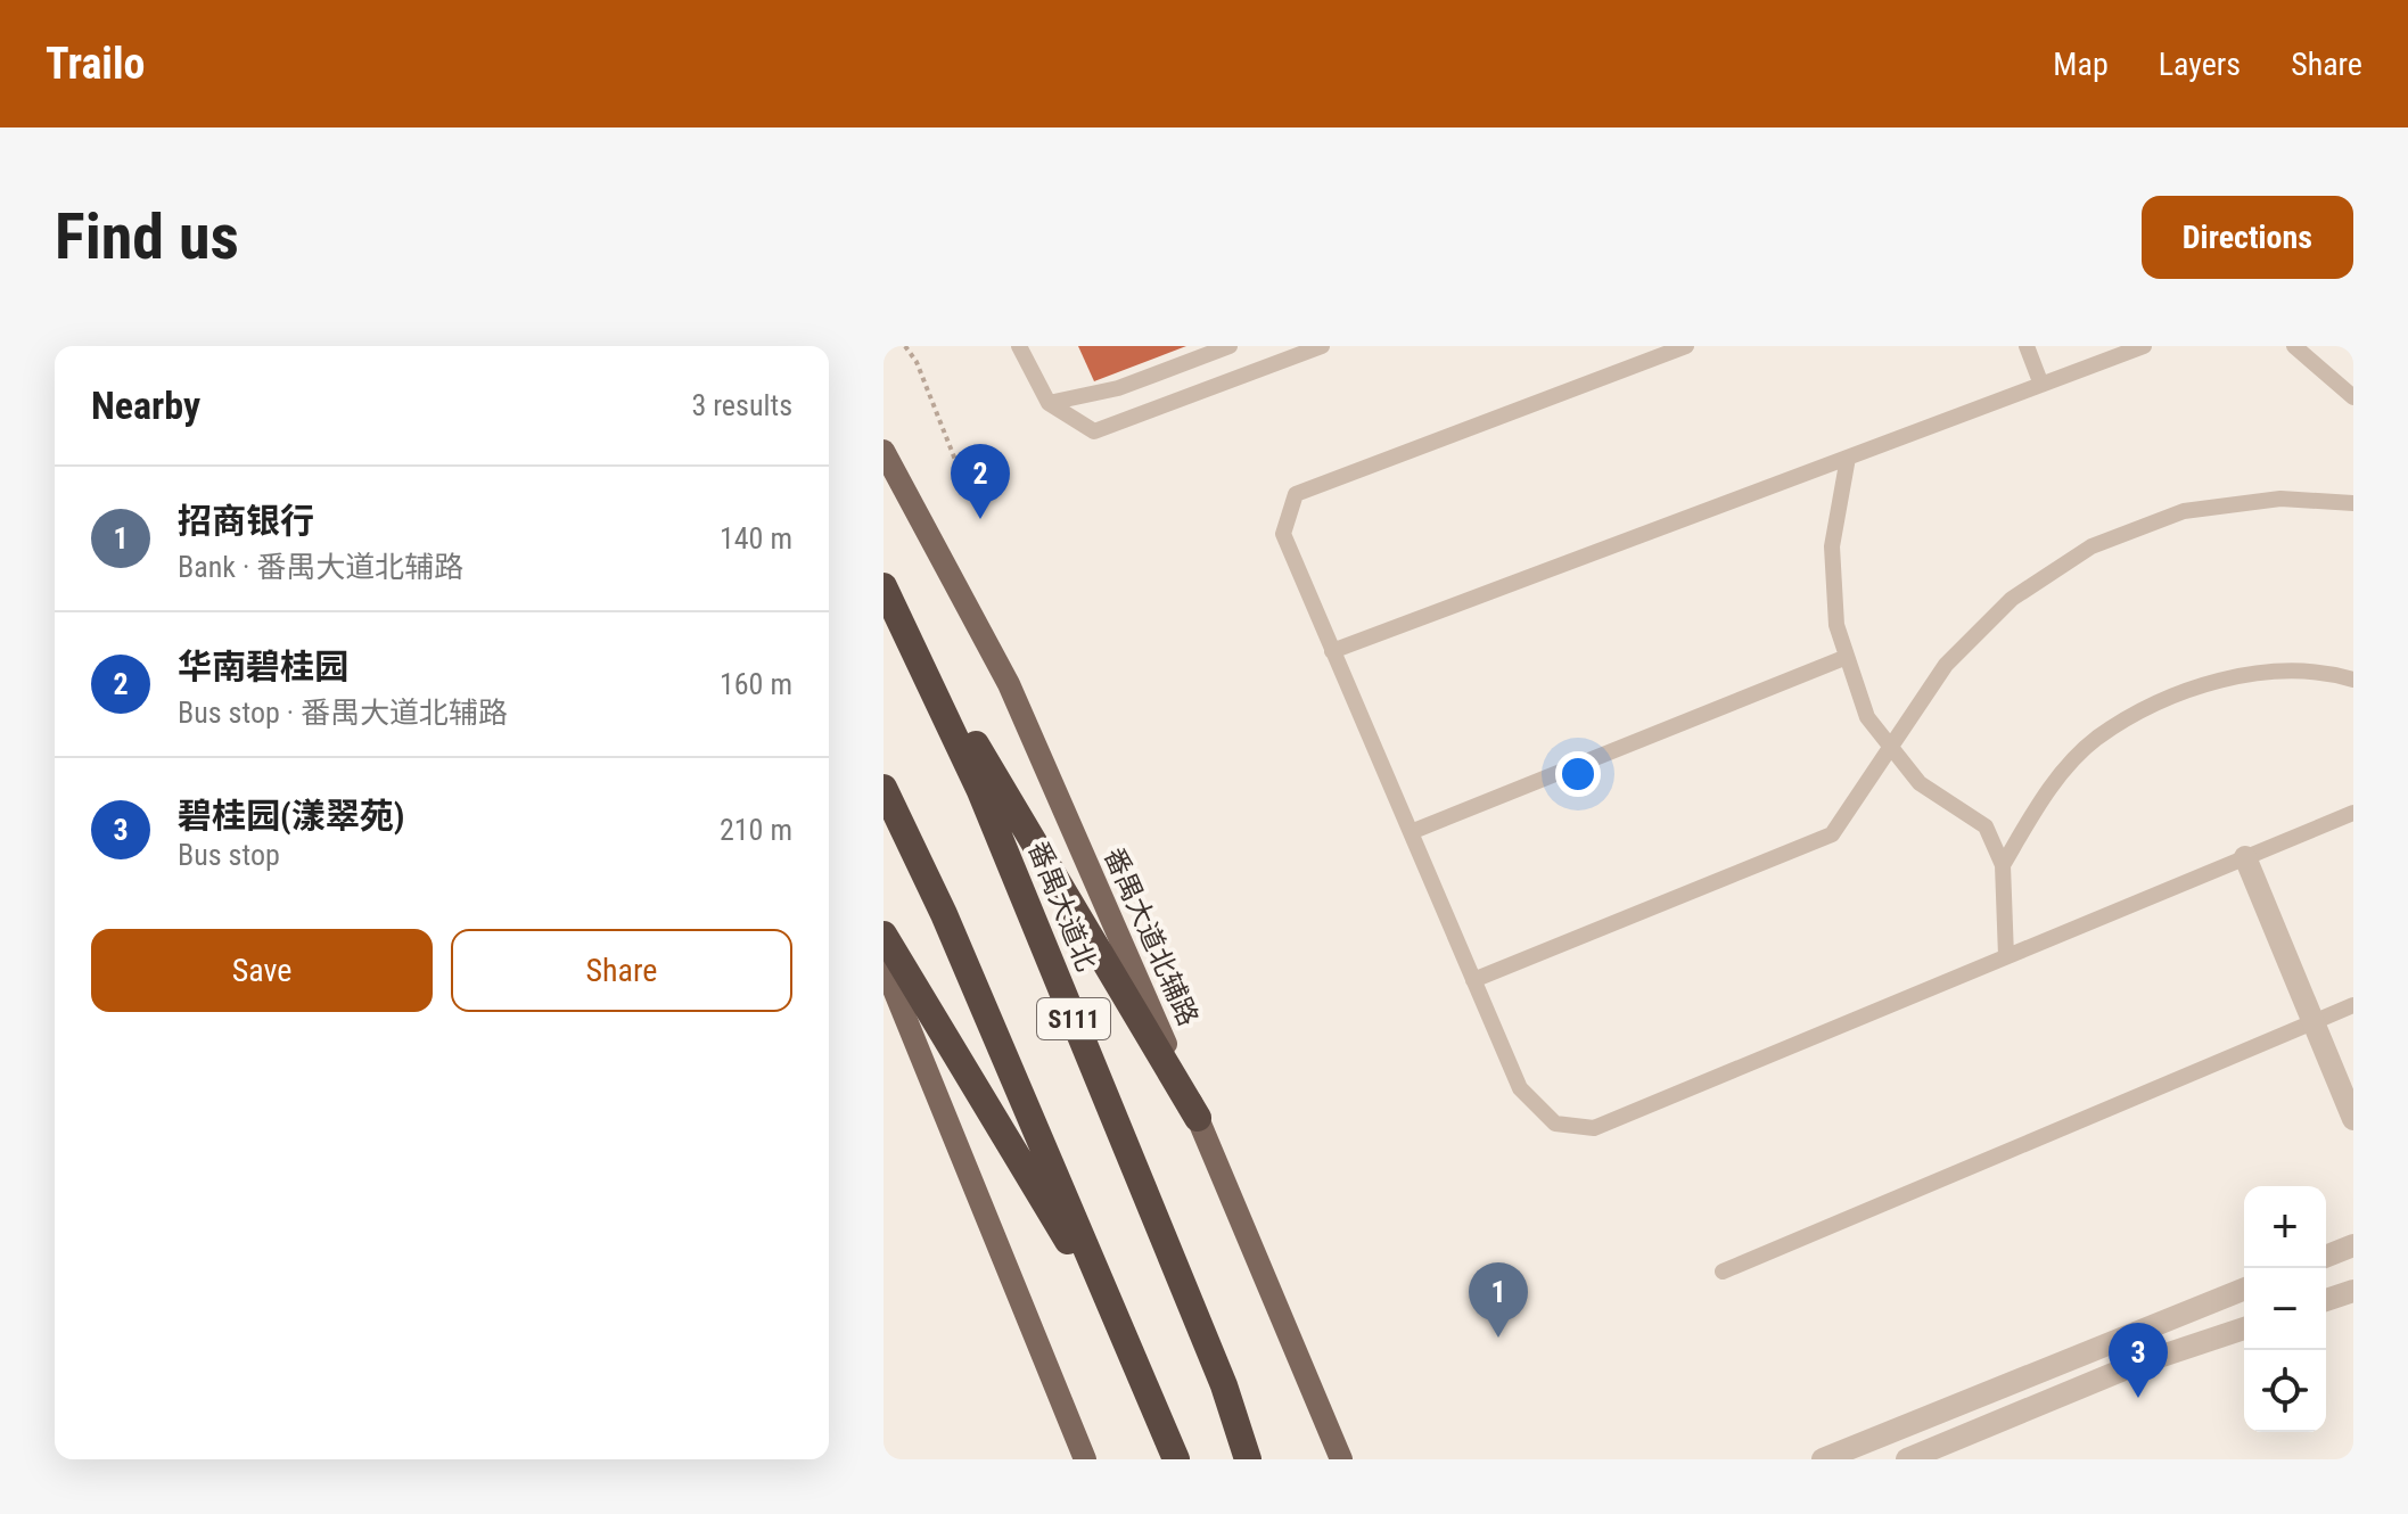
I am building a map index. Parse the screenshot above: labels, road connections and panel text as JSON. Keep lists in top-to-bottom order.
{
  "streets": {
    "highway": ["番禺大道北", "S111"],
    "main road": ["番禺大道北辅路"]
  },
  "page": {
    "header": "Trailo",
    "nav": ["Map", "Layers", "Share"],
    "buttons": [
      "Directions",
      ["Save", "Share"]
    ],
    "title": "Find us",
    "heading": ["Nearby", "3 results"],
    "pins": ["2", "1", "3"],
    "list": [
      {
        "mark": "1",
        "name": "招商银行",
        "note": "Bank · 番禺大道北辅路",
        "value": "140 m"
      },
      {
        "mark": "2",
        "name": "华南碧桂园",
        "note": "Bus stop · 番禺大道北辅路",
        "value": "160 m"
      },
      {
        "mark": "3",
        "name": "碧桂园(漾翠苑)",
        "note": "Bus stop",
        "value": "210 m"
      }
    ],
    "map_buttons": ["+", "−"]
  }
}
